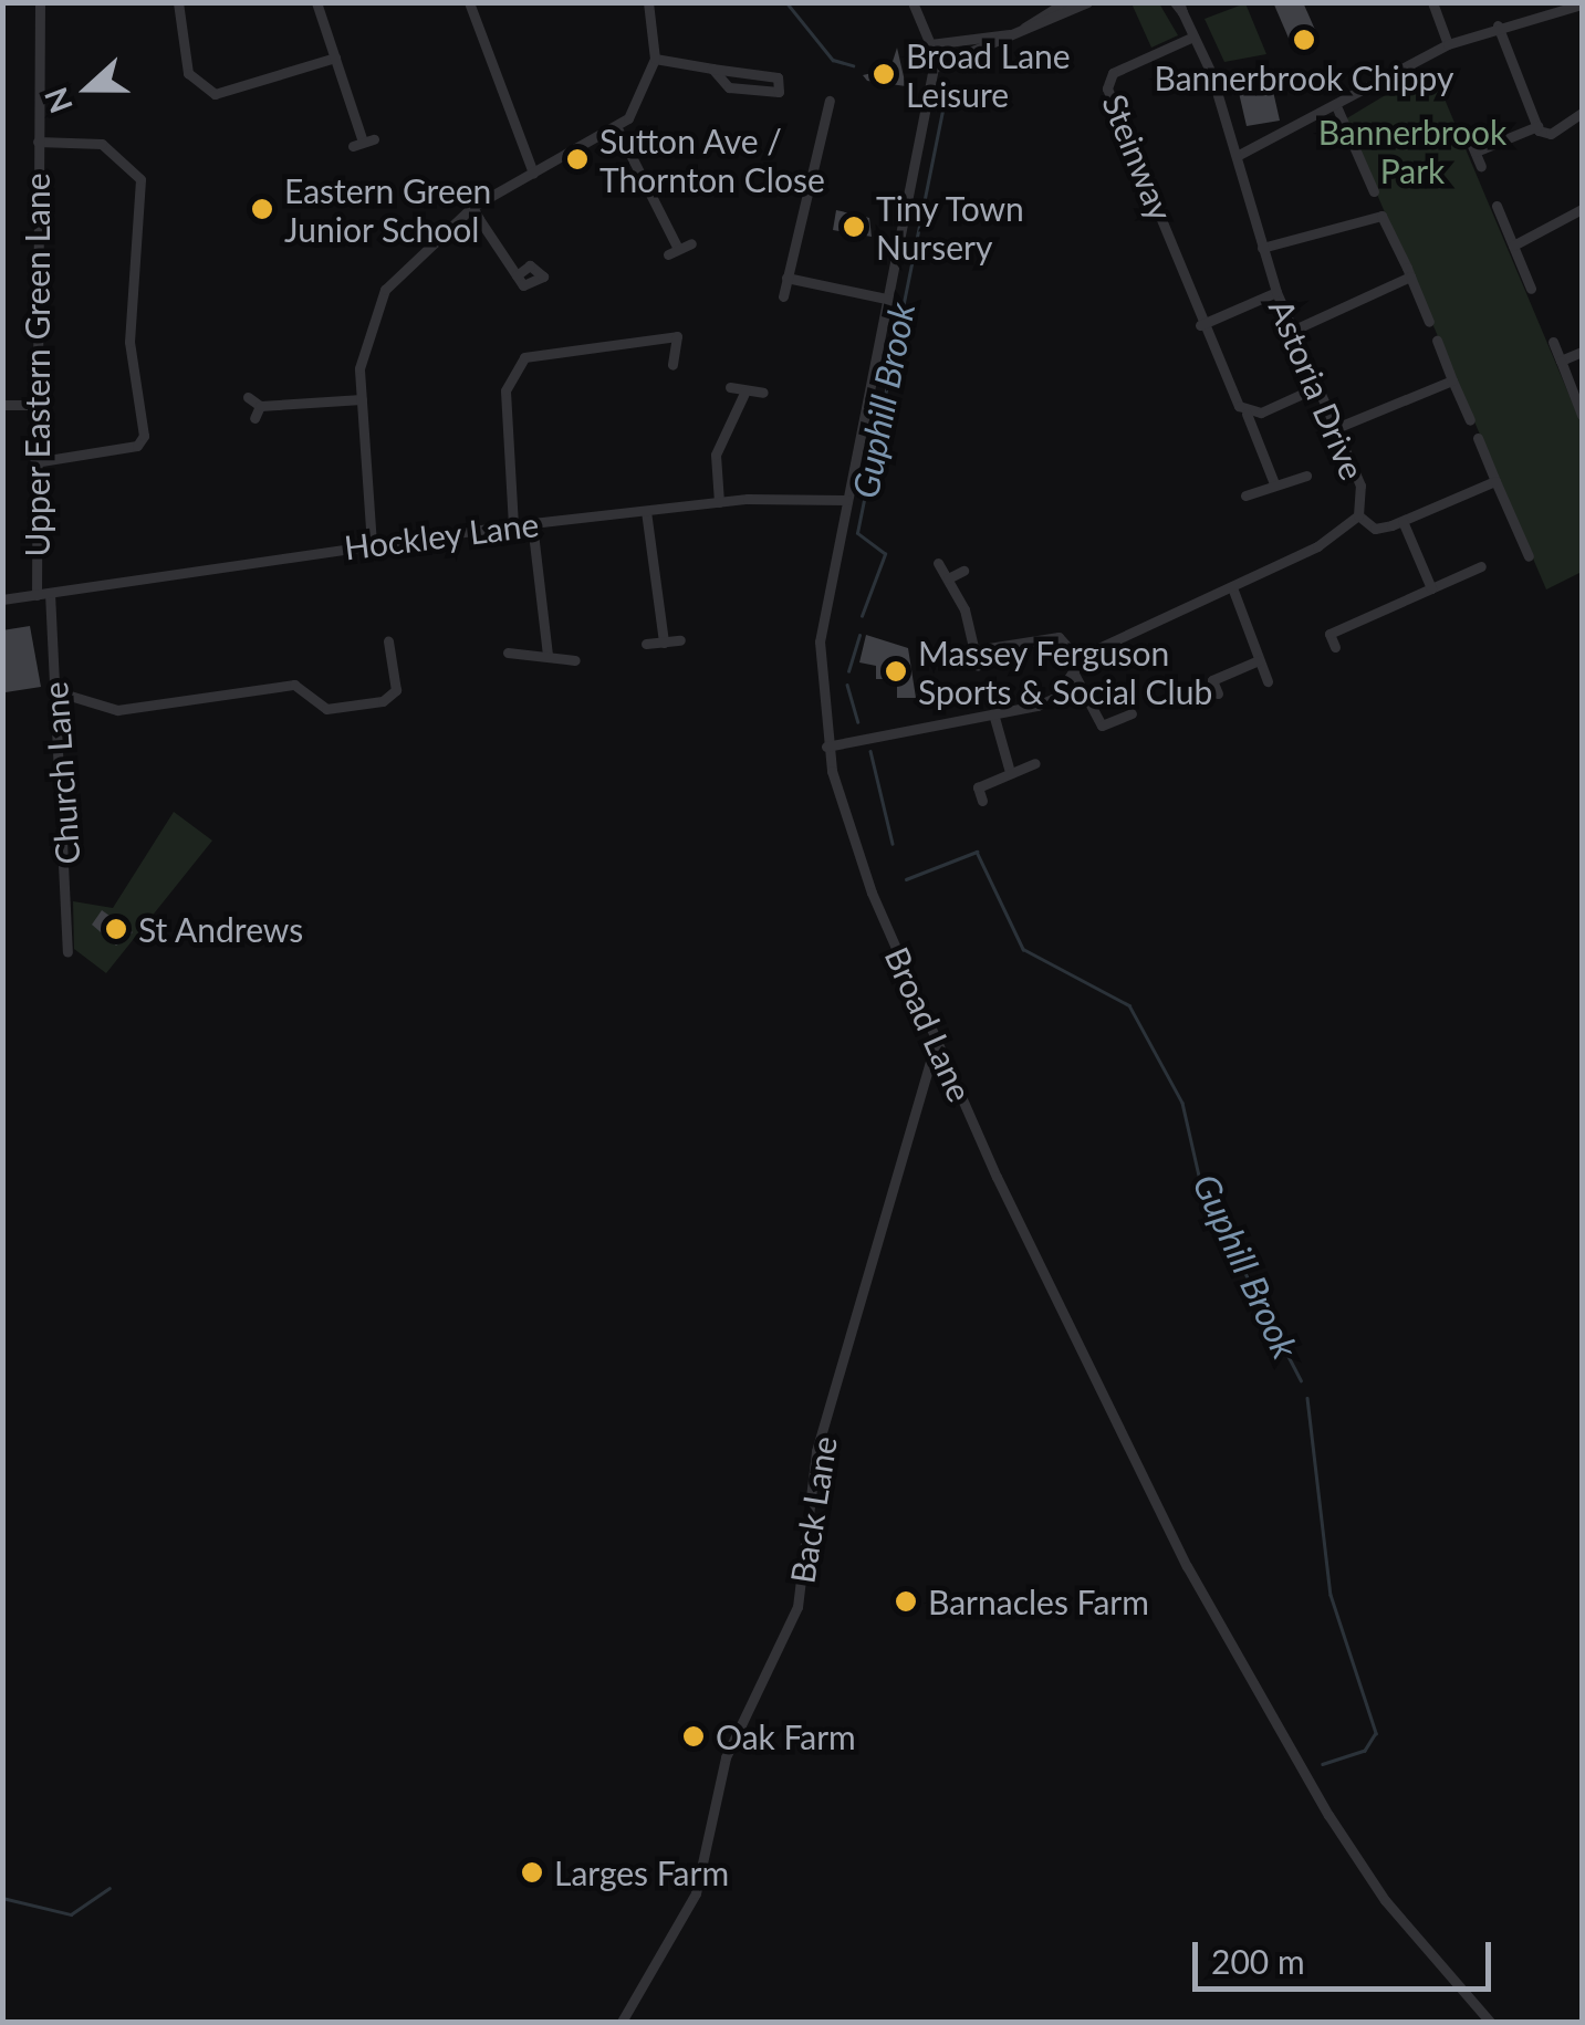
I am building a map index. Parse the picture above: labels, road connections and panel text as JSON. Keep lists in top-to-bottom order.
{
  "streets": {
    "street": [
      "Steinway",
      "Upper Eastern Green Lane",
      "Astoria Drive",
      "Hockley Lane",
      "Church Lane",
      "Broad Lane",
      "Back Lane"
    ]
  },
  "crossings": [
    ["Steinway", "Astoria Drive"],
    ["Upper Eastern Green Lane", "Hockley Lane"],
    ["Upper Eastern Green Lane", "Church Lane"],
    ["Hockley Lane", "Church Lane"],
    ["Hockley Lane", "Broad Lane"],
    ["Broad Lane", "Back Lane"]
  ],
  "water": ["Guphill Brook"],
  "parks": ["Bannerbrook Park"],
  "places": [
    "Bannerbrook Chippy",
    "Broad Lane Leisure",
    "Sutton Ave / Thornton Close",
    "Eastern Green Junior School",
    "Tiny Town Nursery",
    "Massey Ferguson Sports & Social Club",
    "St Andrews",
    "Barnacles Farm",
    "Oak Farm",
    "Larges Farm"
  ],
  "scale_bar": "200 m",
  "north": "left"
}
